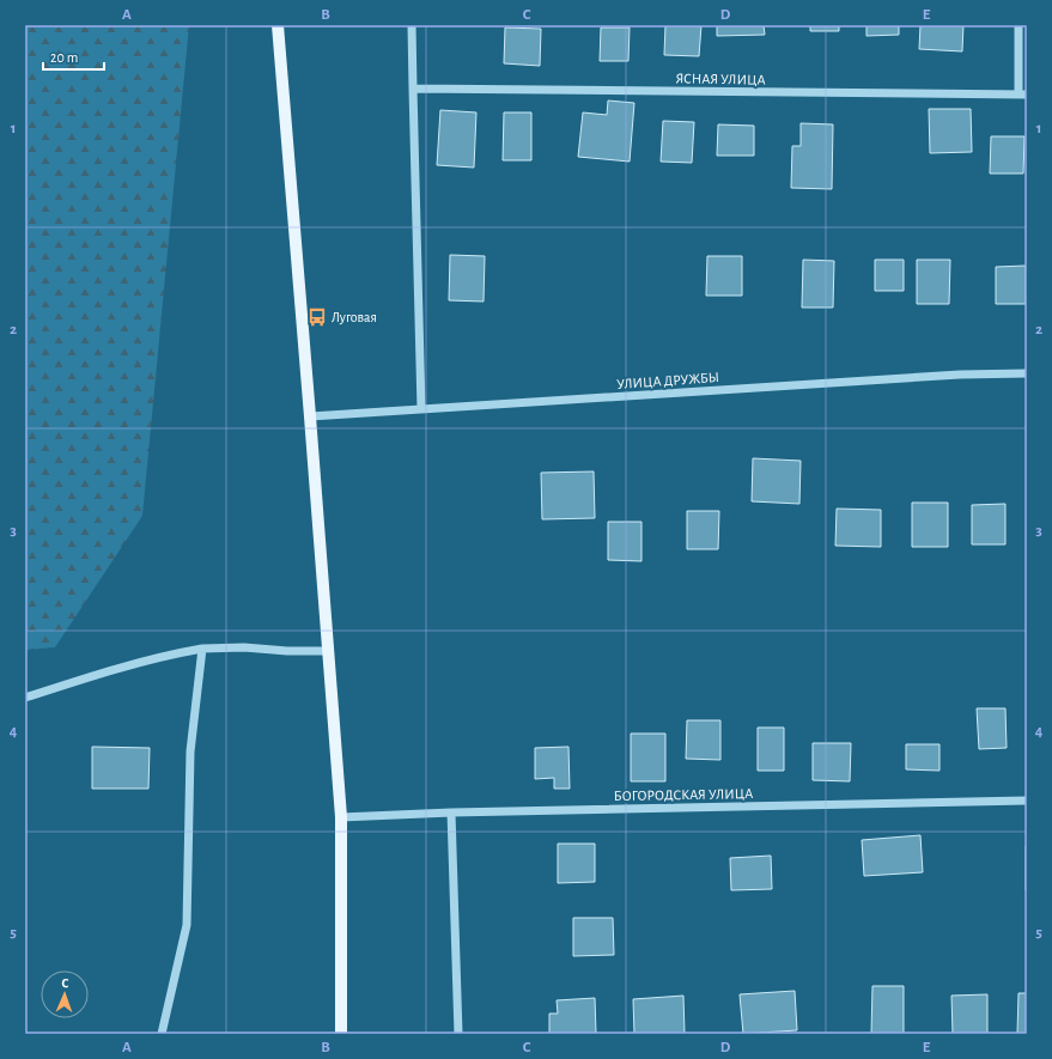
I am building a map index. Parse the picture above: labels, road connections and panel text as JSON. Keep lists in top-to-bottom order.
{
  "streets": {
    "street": ["ЯСНАЯ УЛИЦА", "УЛИЦА ДРУЖБЫ", "БОГОРОДСКАЯ УЛИЦА"]
  },
  "places": {
    "bus stop": ["Луговая"]
  },
  "scale_bar": "20 m",
  "north": "top",
  "grid": {
    "columns": [
      "A",
      "B",
      "C",
      "D",
      "E"
    ],
    "rows": [
      "1",
      "2",
      "3",
      "4",
      "5"
    ]
  }
}
